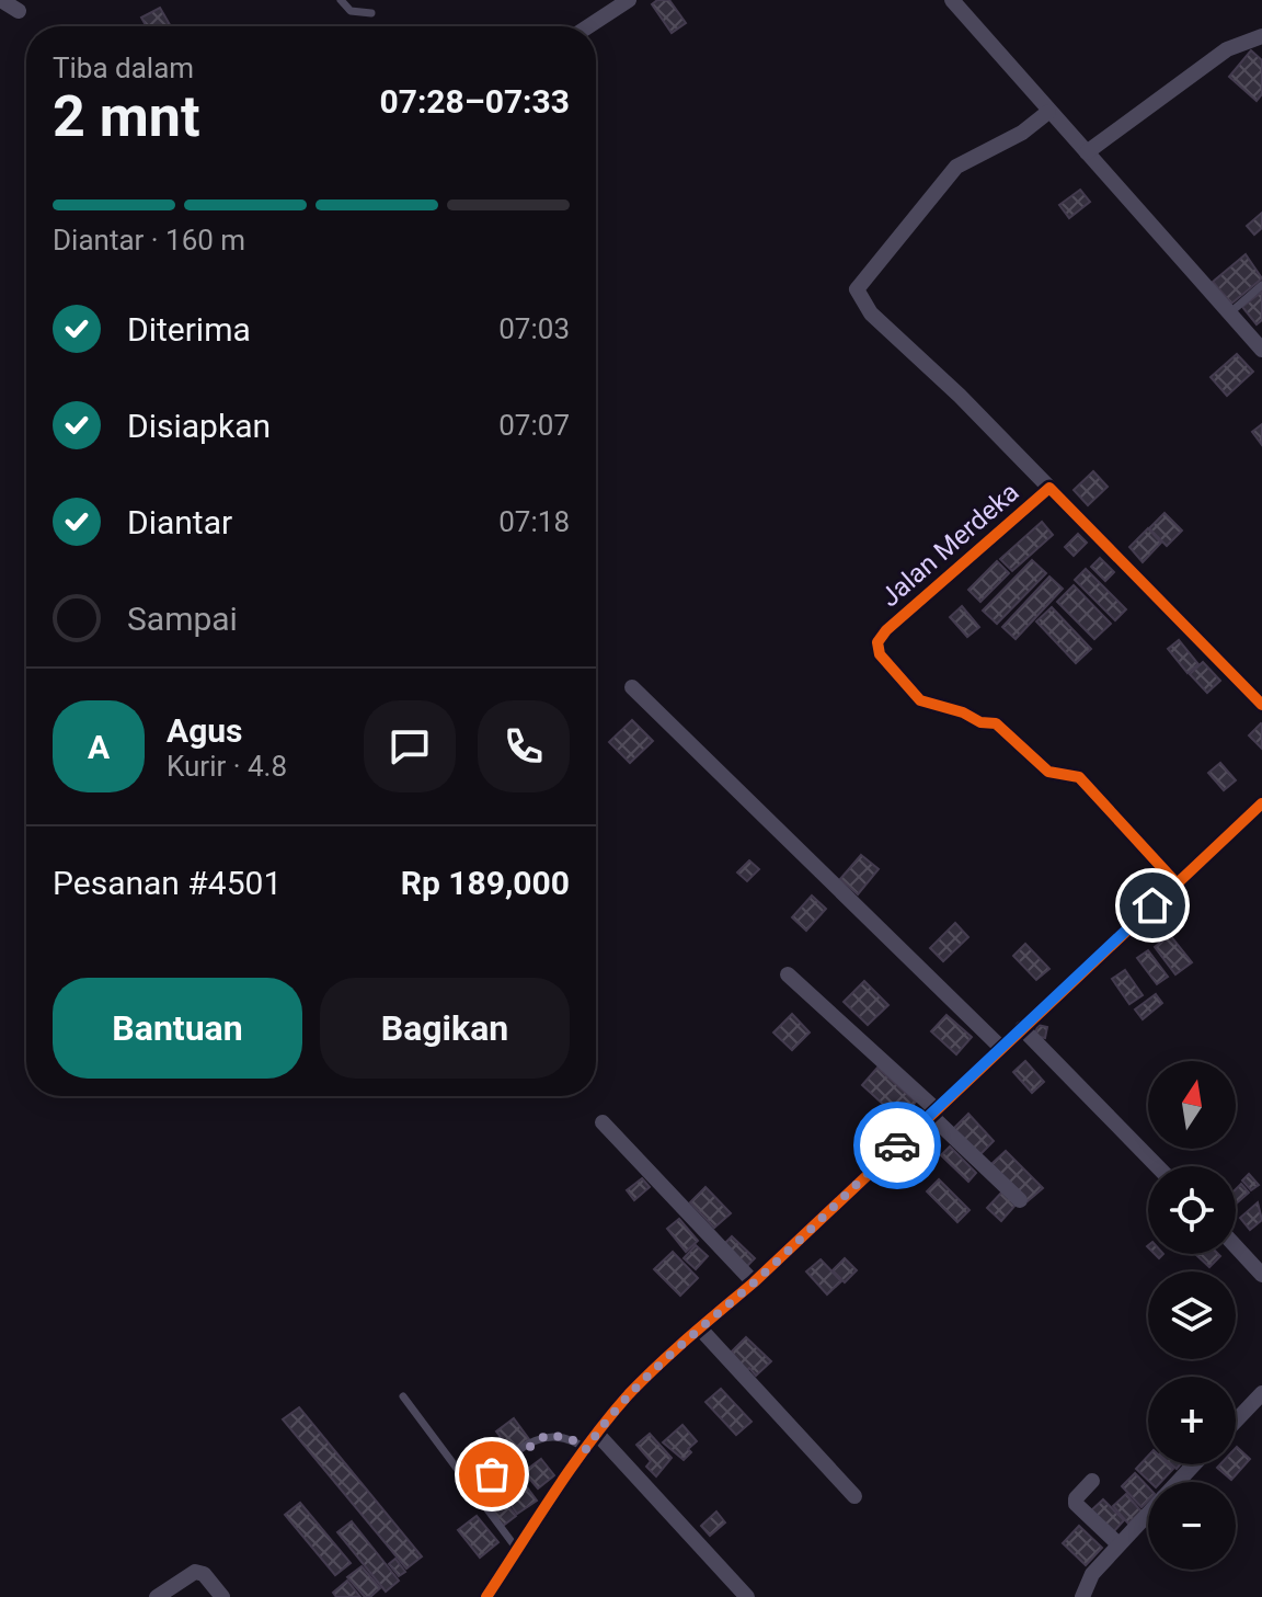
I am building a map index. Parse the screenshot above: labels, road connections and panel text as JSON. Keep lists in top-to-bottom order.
{
  "streets": {
    "street": ["Jalan Merdeka"]
  },
  "north": "top",
  "page": {
    "heading": ["2 mnt", "Tiba dalam", "07:28–07:33"],
    "panel": [
      "Agus",
      "Kurir · 4.8",
      "Pesanan #4501",
      "Rp 189,000"
    ],
    "bar": "Diantar · 160 m",
    "list": [
      ["Diterima", "07:03"],
      ["Disiapkan", "07:07"],
      ["Diantar", "07:18"],
      "Sampai"
    ],
    "round": "A",
    "buttons": ["Bantuan", "Bagikan"],
    "map_buttons": ["+", "−"]
  }
}
